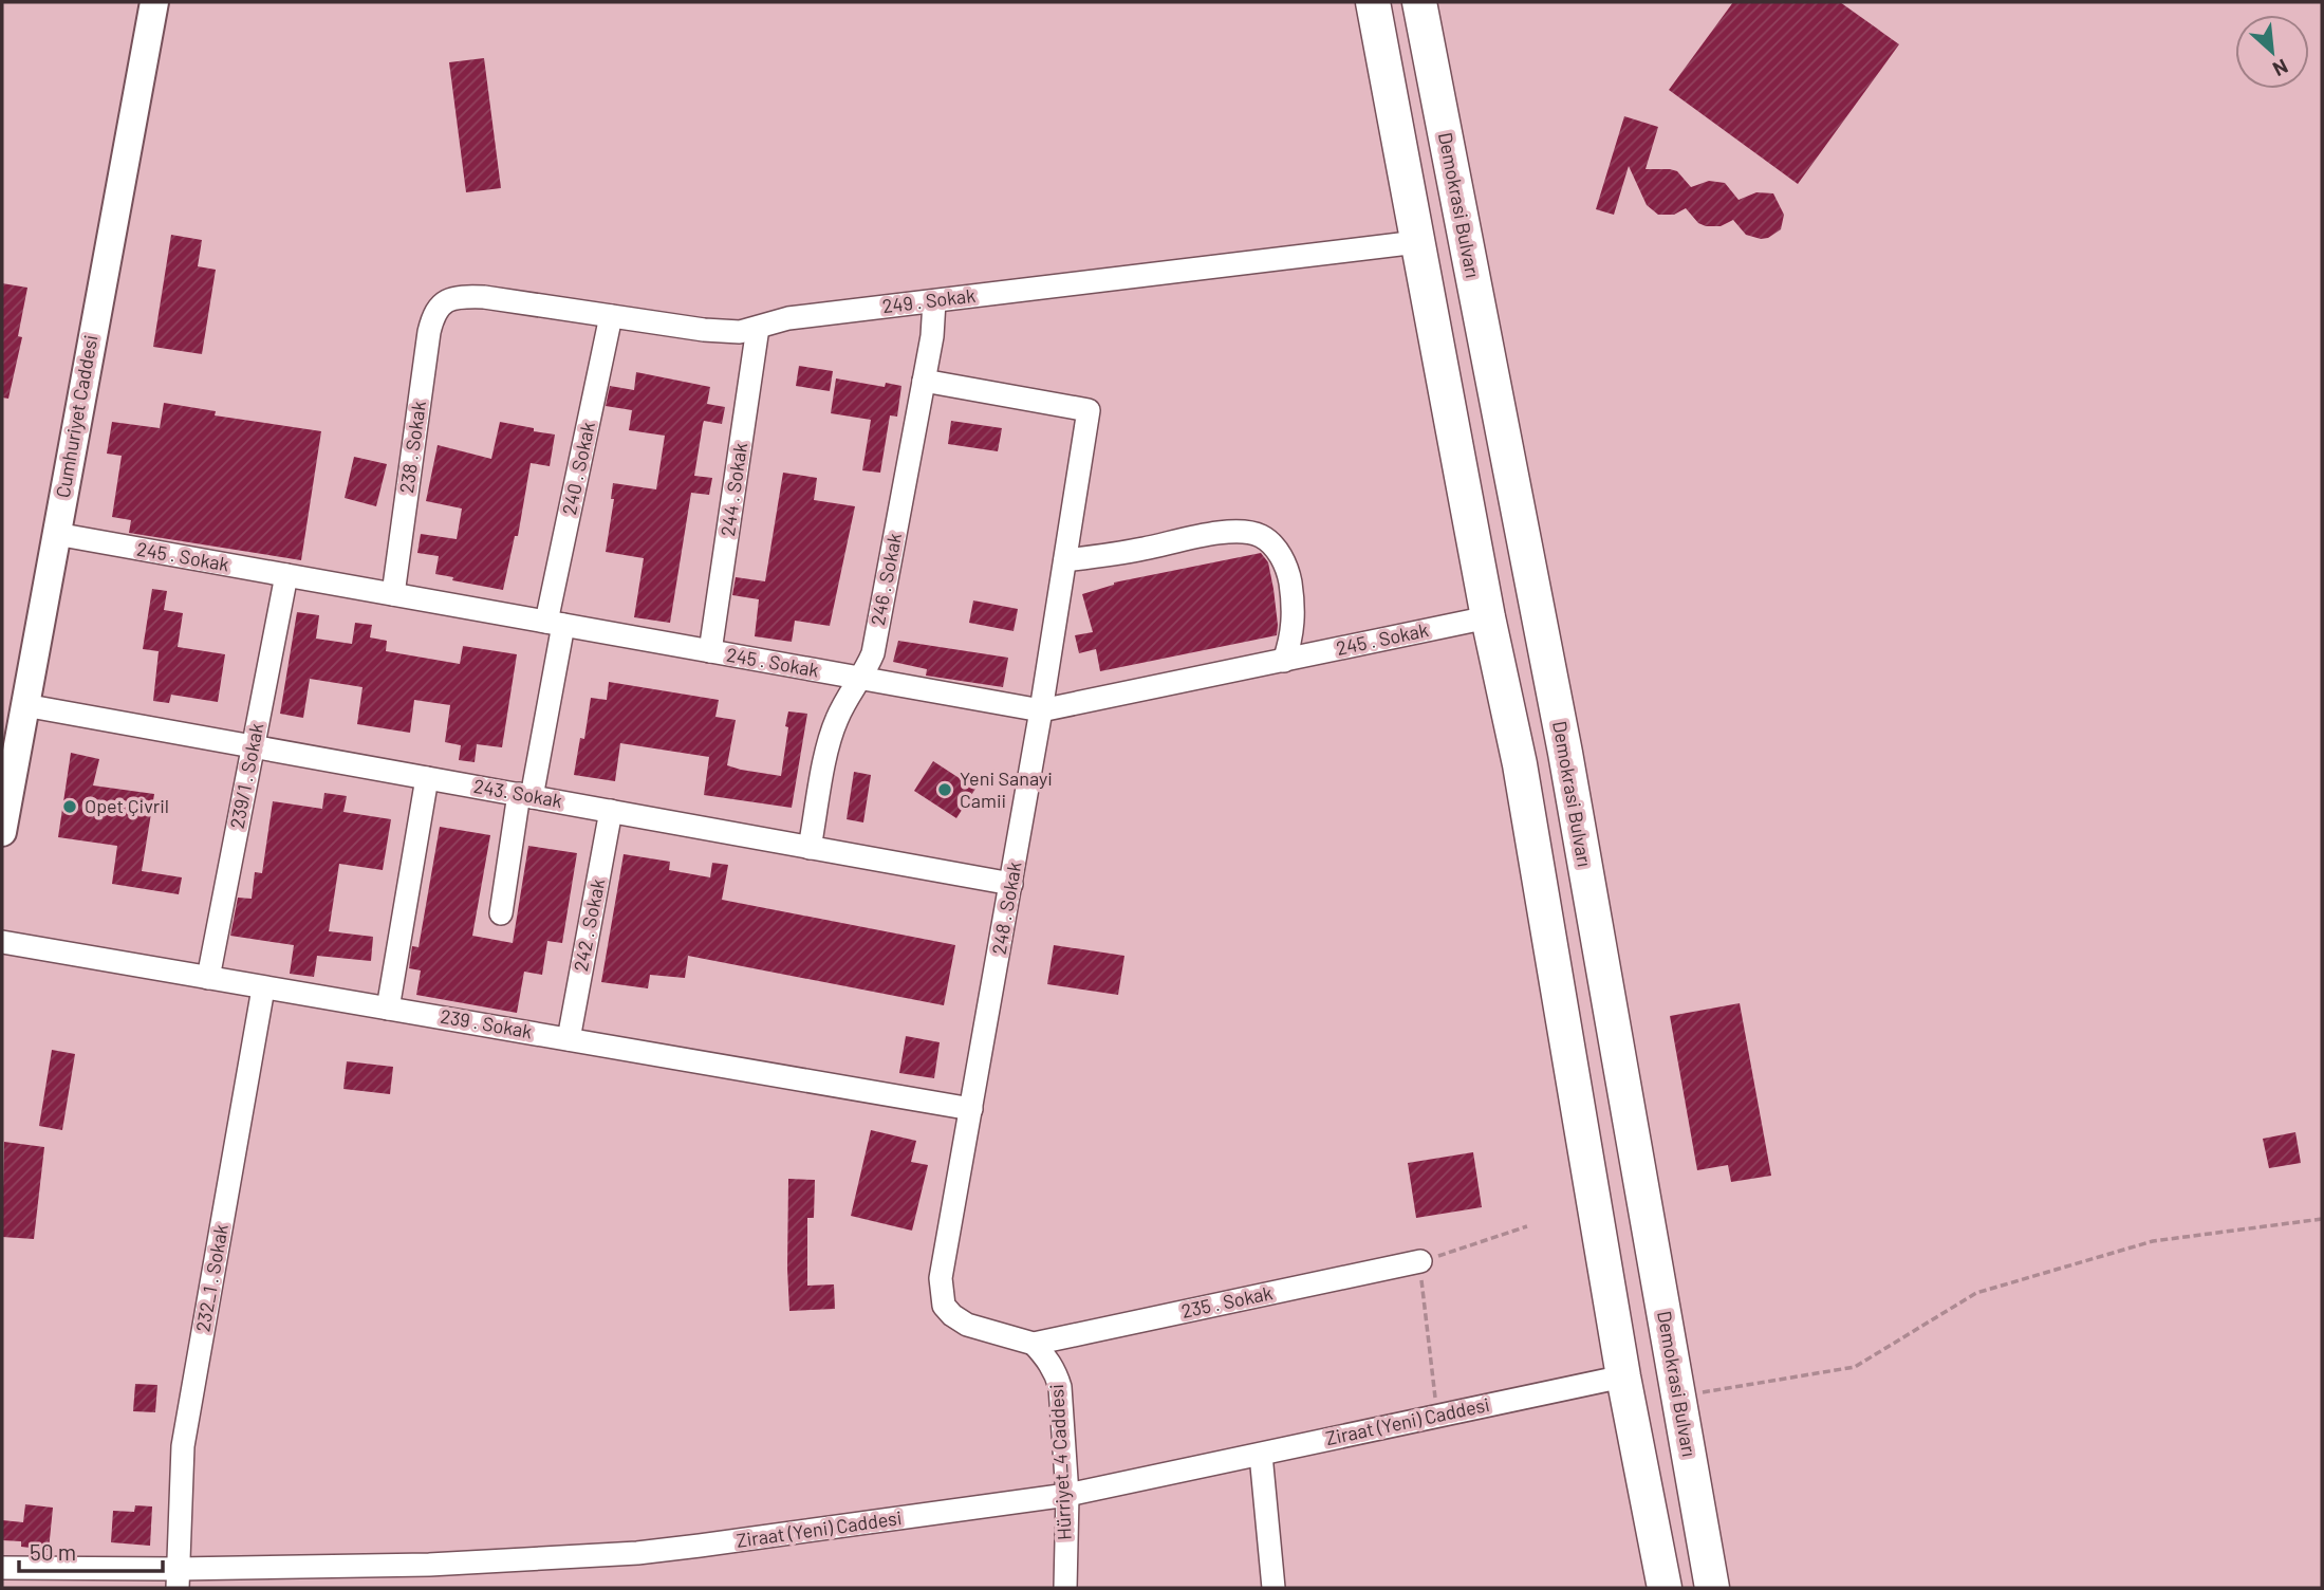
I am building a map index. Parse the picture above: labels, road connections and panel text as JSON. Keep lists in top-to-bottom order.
{
  "streets": {
    "highway": ["Demokrasi Bulvarı"],
    "main road": ["Cumhuriyet Caddesi"],
    "street": [
      "249 . Sokak",
      "238 . Sokak",
      "240 . Sokak",
      "244 . Sokak",
      "245 . Sokak",
      "246 . Sokak",
      "239/1 . Sokak",
      "243. Sokak",
      "248 . Sokak",
      "242 . Sokak",
      "239 . Sokak",
      "232_1 . Sokak",
      "235 . Sokak",
      "Ziraat (Yeni) Caddesi",
      "Hürriyet_4 Caddesi"
    ]
  },
  "crossings": [
    ["249 . Sokak", "238 . Sokak"],
    ["249 . Sokak", "240 . Sokak"],
    ["249 . Sokak", "244 . Sokak"],
    ["249 . Sokak", "246 . Sokak"],
    ["Cumhuriyet Caddesi", "245 . Sokak"],
    ["Cumhuriyet Caddesi", "243. Sokak"],
    ["238 . Sokak", "245 . Sokak"],
    ["240 . Sokak", "245 . Sokak"],
    ["240 . Sokak", "243. Sokak"],
    ["244 . Sokak", "245 . Sokak"],
    ["245 . Sokak", "246 . Sokak"],
    ["245 . Sokak", "239/1 . Sokak"],
    ["245 . Sokak", "248 . Sokak"],
    ["246 . Sokak", "243. Sokak"],
    ["246 . Sokak", "248 . Sokak"],
    ["239/1 . Sokak", "243. Sokak"],
    ["239/1 . Sokak", "239 . Sokak"],
    ["243. Sokak", "248 . Sokak"],
    ["243. Sokak", "242 . Sokak"],
    ["248 . Sokak", "239 . Sokak"],
    ["248 . Sokak", "235 . Sokak"],
    ["248 . Sokak", "Hürriyet_4 Caddesi"],
    ["242 . Sokak", "239 . Sokak"],
    ["239 . Sokak", "232_1 . Sokak"],
    ["232_1 . Sokak", "Ziraat (Yeni) Caddesi"],
    ["235 . Sokak", "Hürriyet_4 Caddesi"],
    ["Ziraat (Yeni) Caddesi", "Hürriyet_4 Caddesi"]
  ],
  "places": ["Yeni Sanayi Camii", "Opet Çivril"],
  "scale_bar": "50 m",
  "north": "bottom right"
}
